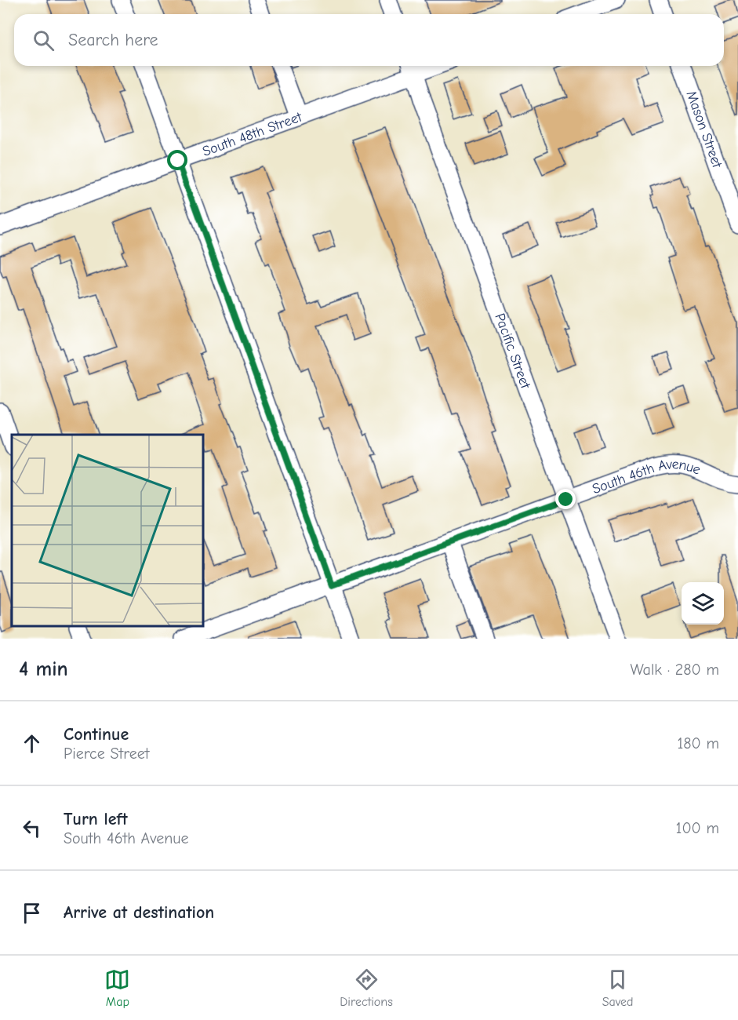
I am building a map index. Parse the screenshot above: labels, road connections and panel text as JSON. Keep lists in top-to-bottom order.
{
  "streets": {
    "street": [
      "Mason Street",
      "South 48th Street",
      "Pacific Street",
      "South 46th Avenue"
    ]
  },
  "crossings": [
    ["South 48th Street", "Pacific Street"],
    ["Pacific Street", "South 46th Avenue"]
  ],
  "page": {
    "search": "Search here",
    "heading": ["4 min", "Walk · 280 m"],
    "list": [
      ["Continue", "Pierce Street", "180 m"],
      ["Turn left", "South 46th Avenue", "100 m"],
      "Arrive at destination"
    ],
    "nav": ["Map", "Directions", "Saved"]
  }
}
